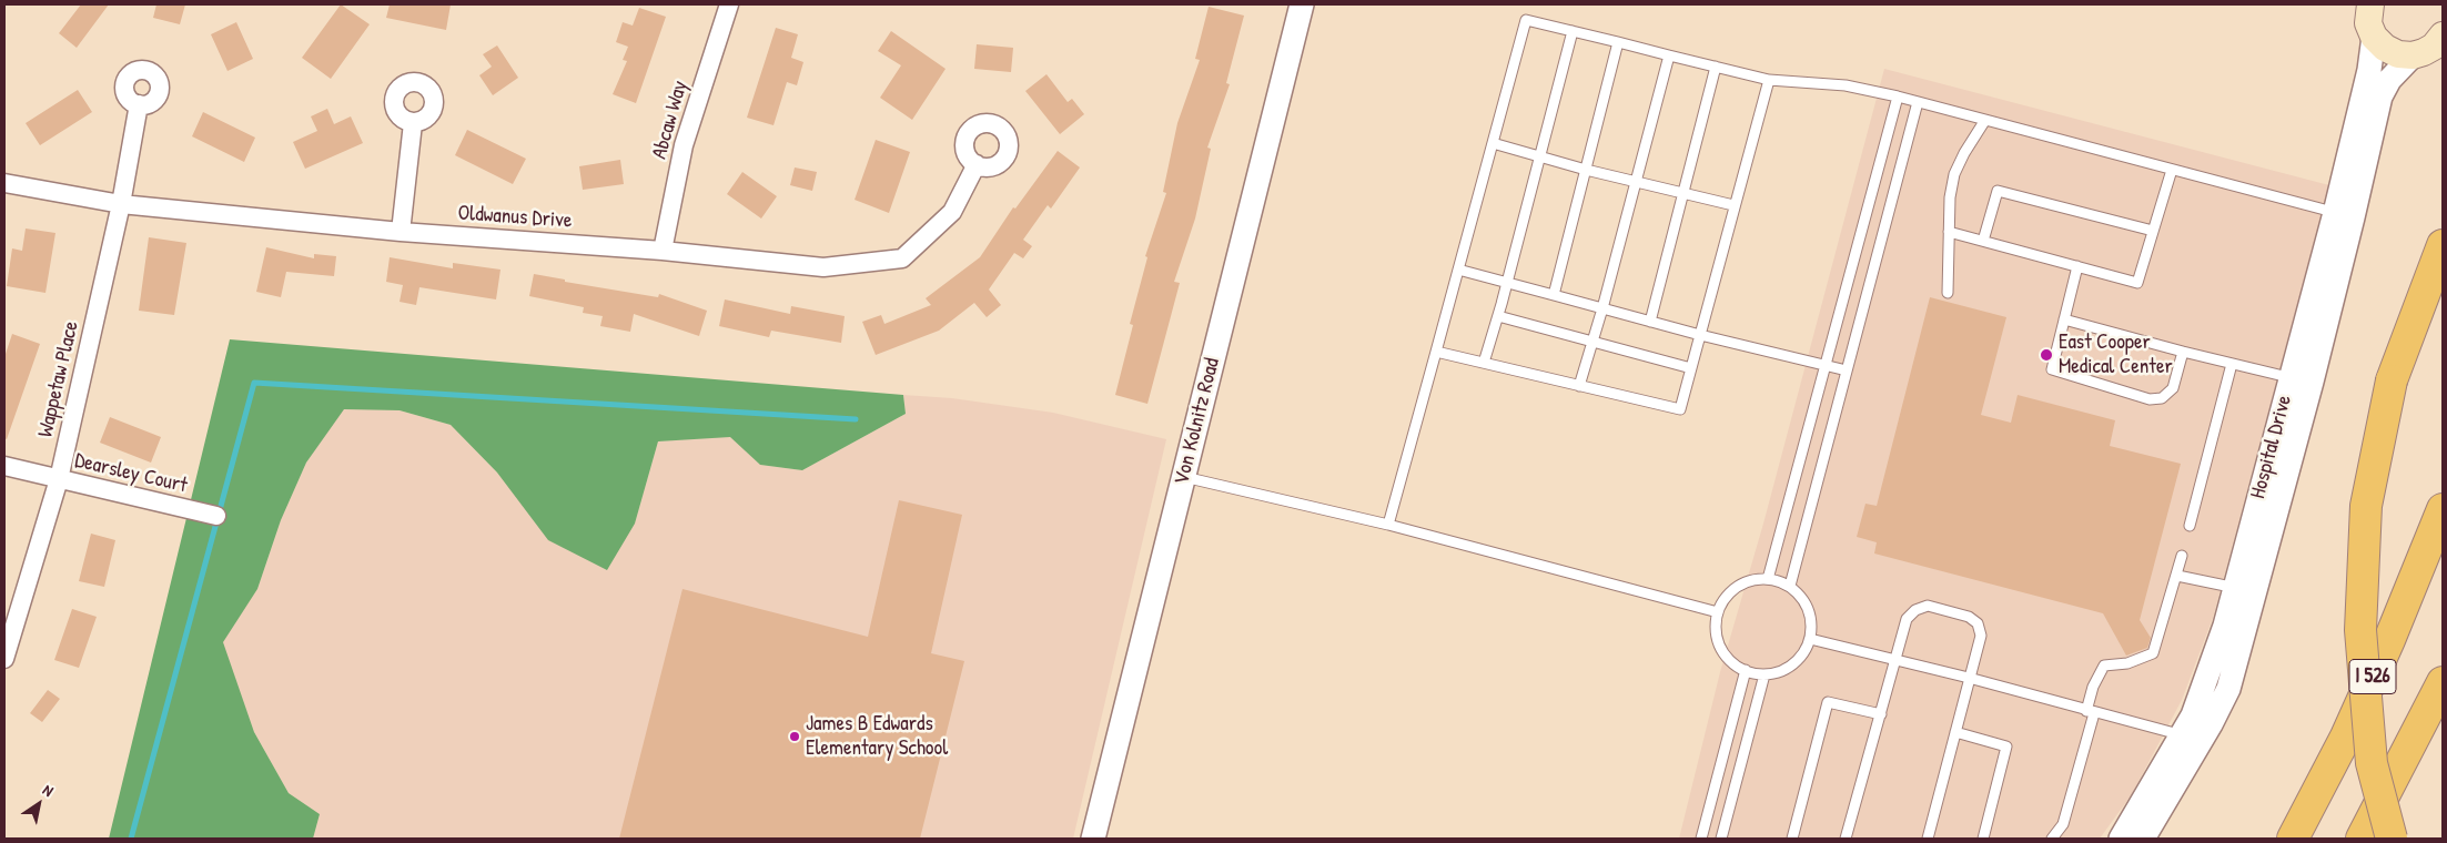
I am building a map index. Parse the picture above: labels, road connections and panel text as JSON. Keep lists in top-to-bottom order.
{
  "streets": {
    "highway": ["I 526"],
    "street": [
      "Abcaw Way",
      "Oldwanus Drive",
      "Wappetaw Place",
      "Von Kolnitz Road",
      "Hospital Drive",
      "Dearsley Court"
    ]
  },
  "crossings": [
    ["Abcaw Way", "Oldwanus Drive"],
    ["Oldwanus Drive", "Wappetaw Place"],
    ["Wappetaw Place", "Dearsley Court"]
  ],
  "places": ["East Cooper Medical Center", "James B Edwards Elementary School"],
  "north": "top right"
}
